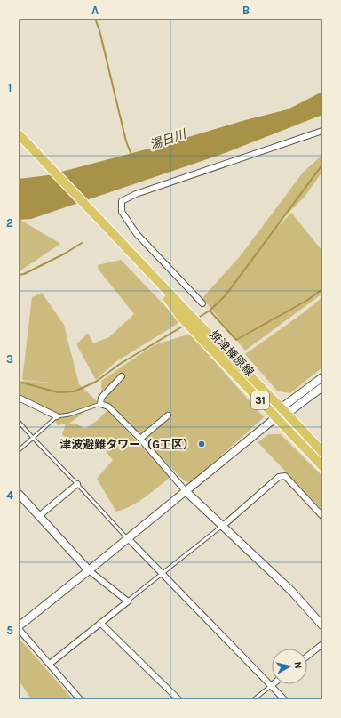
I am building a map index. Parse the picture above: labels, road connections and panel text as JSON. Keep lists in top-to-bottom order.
{
  "streets": {
    "main road": ["焼津榛原線", "31"]
  },
  "water": ["湯日川"],
  "places": ["津波避難タワー（G工区）"],
  "north": "right",
  "grid": {
    "columns": ["A", "B"],
    "rows": [
      "1",
      "2",
      "3",
      "4",
      "5"
    ]
  }
}
